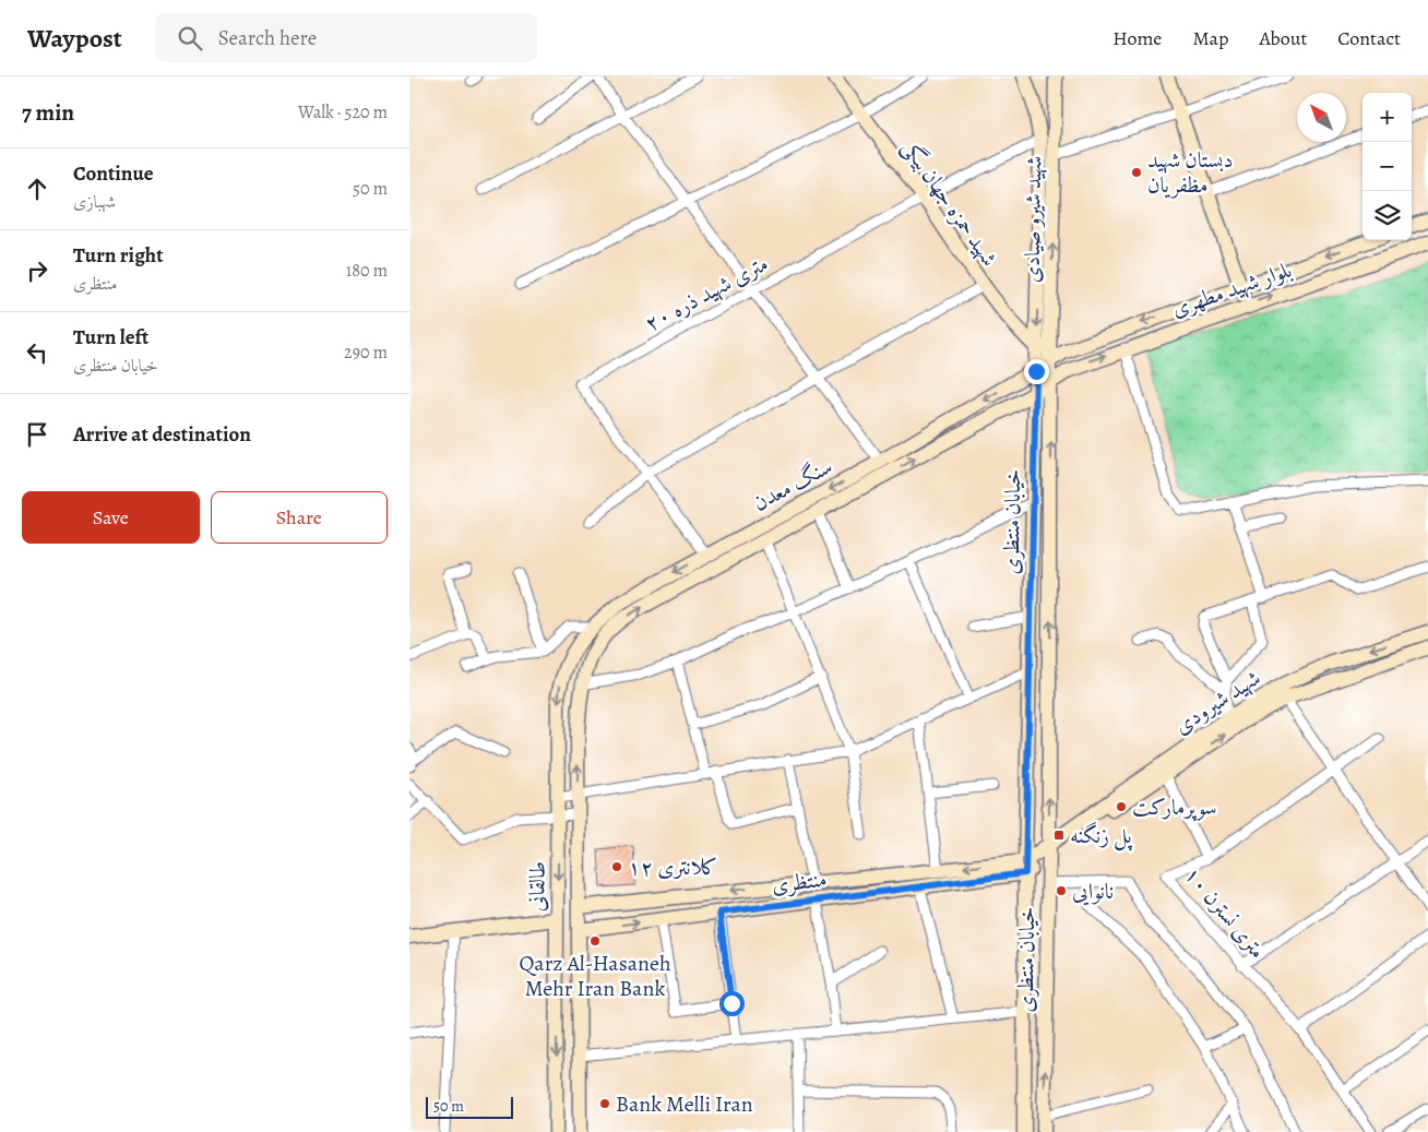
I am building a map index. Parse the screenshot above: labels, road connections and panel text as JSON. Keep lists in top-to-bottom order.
{
  "streets": {
    "main road": [
      "شهید حمزه جهان بیگی",
      "شهید شیرو صیادی",
      "بلوار شهید مطهری",
      "سنگ معدن",
      "خیابان منتظری",
      "شهید شیرودی",
      "منتظری",
      "طالقانی"
    ],
    "street": ["۲۰ متری شهید ذره", "۱۰ متری نسترن"]
  },
  "crossings": [
    ["شهید حمزه جهان بیگی", "شهید شیرو صیادی"],
    ["شهید حمزه جهان بیگی", "۲۰ متری شهید ذره"],
    ["شهید شیرو صیادی", "بلوار شهید مطهری"],
    ["شهید شیرو صیادی", "۲۰ متری شهید ذره"],
    ["شهید شیرو صیادی", "سنگ معدن"],
    ["شهید شیرو صیادی", "خیابان منتظری"],
    ["بلوار شهید مطهری", "سنگ معدن"],
    ["بلوار شهید مطهری", "خیابان منتظری"],
    ["۲۰ متری شهید ذره", "سنگ معدن"],
    ["سنگ معدن", "خیابان منتظری"],
    ["سنگ معدن", "طالقانی"],
    ["خیابان منتظری", "شهید شیرودی"],
    ["خیابان منتظری", "منتظری"],
    ["منتظری", "طالقانی"]
  ],
  "places": {
    "other": [
      "دبستان شهید مظفریان",
      "سوپرمارکت",
      "کلانتری ۱۲",
      "نانوایی",
      "Qarz Al-Hasaneh Mehr Iran Bank",
      "Bank Melli Iran"
    ],
    "transit": ["پل زنگنه"]
  },
  "scale_bar": "50 m",
  "north": "top left",
  "page": {
    "header": "Waypost",
    "search": "Search here",
    "nav": [
      "Home",
      "Map",
      "About",
      "Contact"
    ],
    "heading": ["7 min", "Walk · 520 m"],
    "map_buttons": ["+", "−"],
    "list": [
      ["Continue", "شهبازی", "50 m"],
      ["Turn right", "منتظری", "180 m"],
      ["Turn left", "خیابان منتظری", "290 m"],
      "Arrive at destination"
    ],
    "buttons": ["Save", "Share"],
    "scale": "50 m"
  }
}
